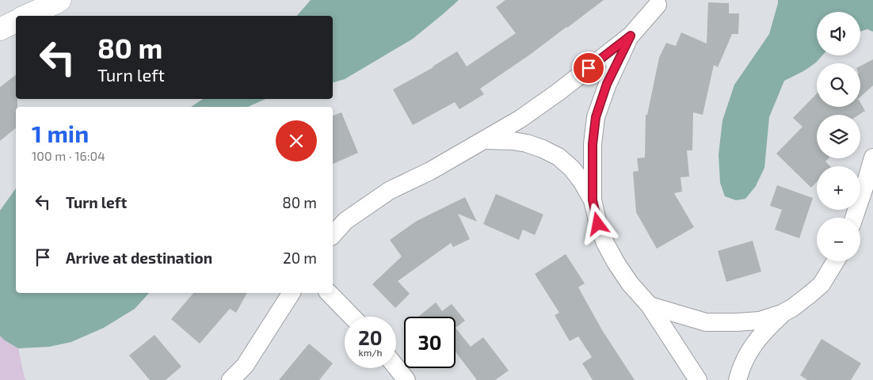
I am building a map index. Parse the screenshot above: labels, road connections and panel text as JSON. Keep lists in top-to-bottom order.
{
  "page": {
    "map_buttons": ["+", "−"],
    "turn": ["80 m", "Turn left"],
    "heading": ["1 min", "100 m · 16:04"],
    "list": [
      {
        "name": "Turn left",
        "value": "80 m"
      },
      {
        "name": "Arrive at destination",
        "value": "20 m"
      }
    ],
    "speed": "20 km/h",
    "limit": "30"
  }
}
